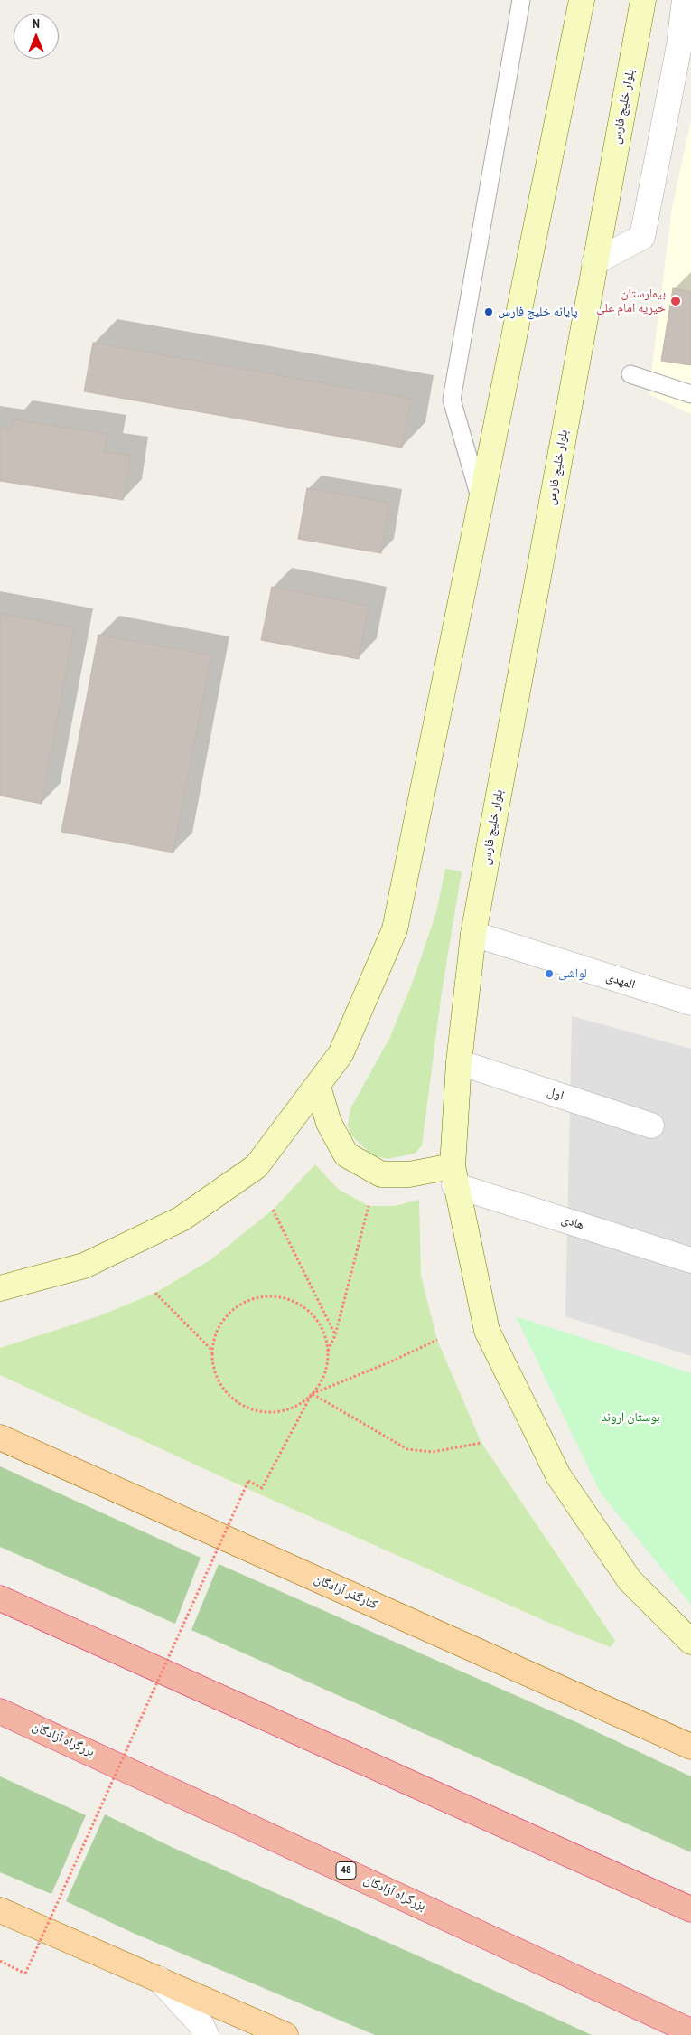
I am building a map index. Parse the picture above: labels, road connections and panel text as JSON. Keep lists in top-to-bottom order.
{
  "streets": {
    "highway": ["بزرگراه آزادگان", "48"],
    "main road": ["بلوار خلیج فارس", "کنارگذر آزادگان"],
    "street": ["المهدی", "اول", "هادی"]
  },
  "crossings": [
    ["بلوار خلیج فارس", "المهدی"],
    ["بلوار خلیج فارس", "اول"],
    ["بلوار خلیج فارس", "هادی"]
  ],
  "parks": ["بوستان اروند"],
  "places": ["بیمارستان خیریه امام علی", "پایانه خلیج فارس", "لواشی"],
  "north": "top"
}
